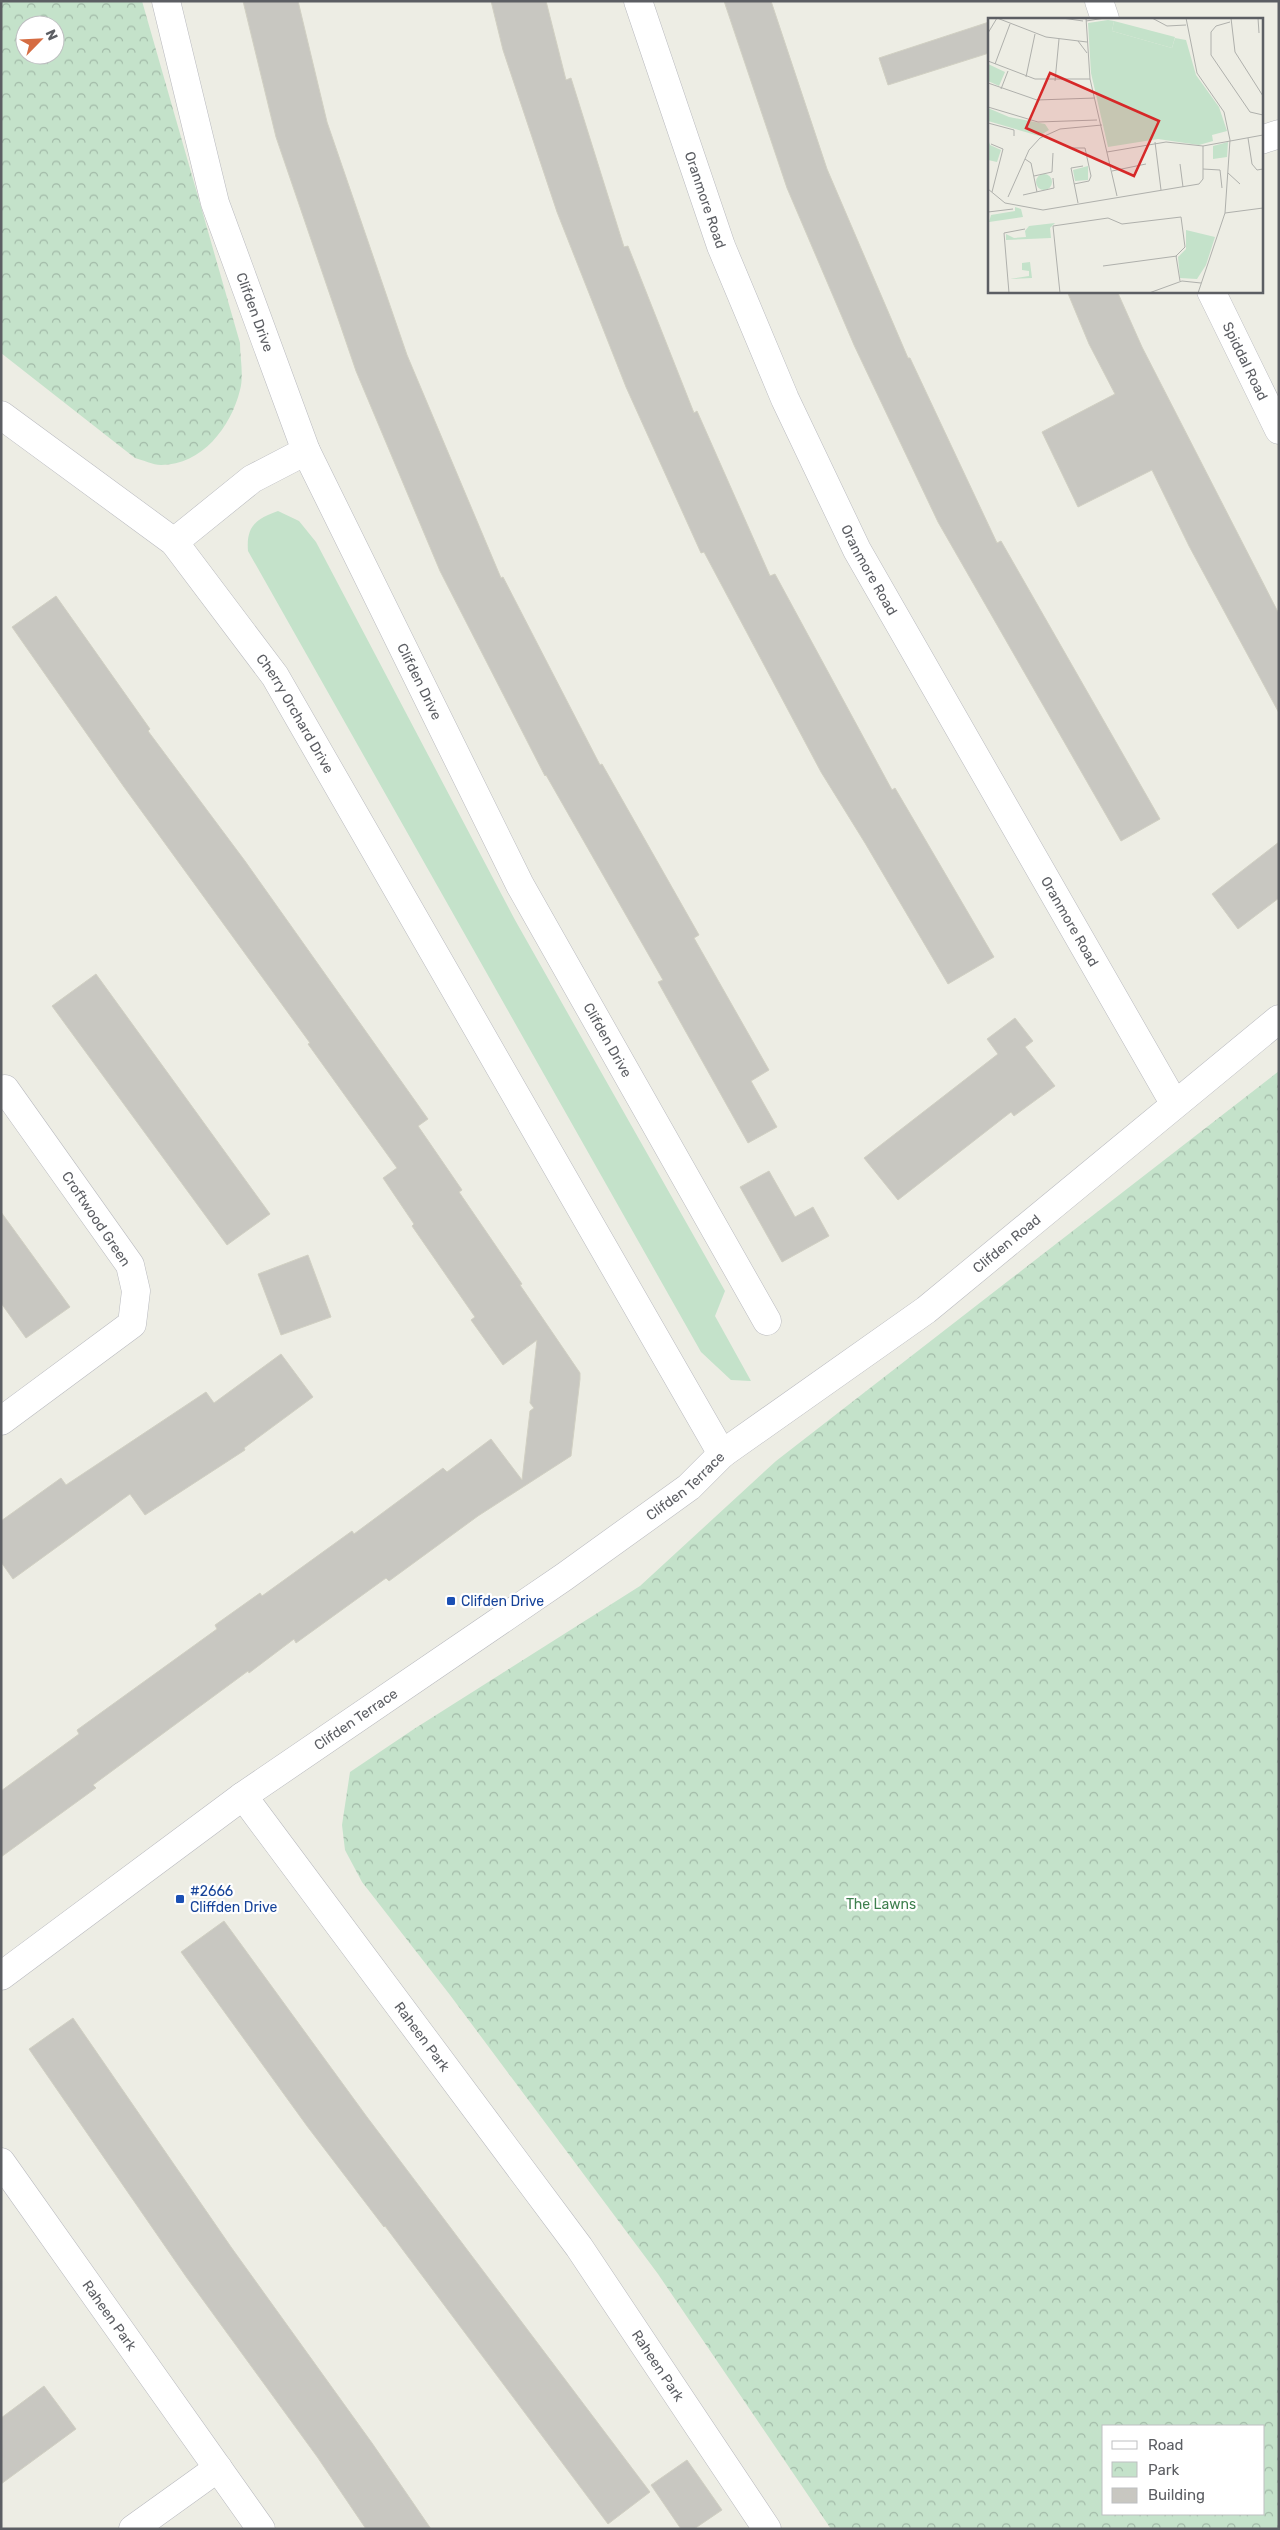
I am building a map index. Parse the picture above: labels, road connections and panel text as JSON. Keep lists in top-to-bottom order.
{
  "streets": {
    "street": [
      "Oranmore Road",
      "Clifden Drive",
      "Spiddal Road",
      "Cherry Orchard Drive",
      "Croftwood Green",
      "Clifden Road",
      "Clifden Terrace",
      "Raheen Park"
    ]
  },
  "crossings": [
    ["Oranmore Road", "Clifden Road"],
    ["Cherry Orchard Drive", "Clifden Terrace"],
    ["Clifden Road", "Clifden Terrace"],
    ["Clifden Terrace", "Raheen Park"]
  ],
  "parks": ["The Lawns"],
  "places": {
    "transit": ["Clifden Drive", "#2666 Cliffden Drive"]
  },
  "legend": ["Road", "Park", "Building"],
  "north": "top right"
}
